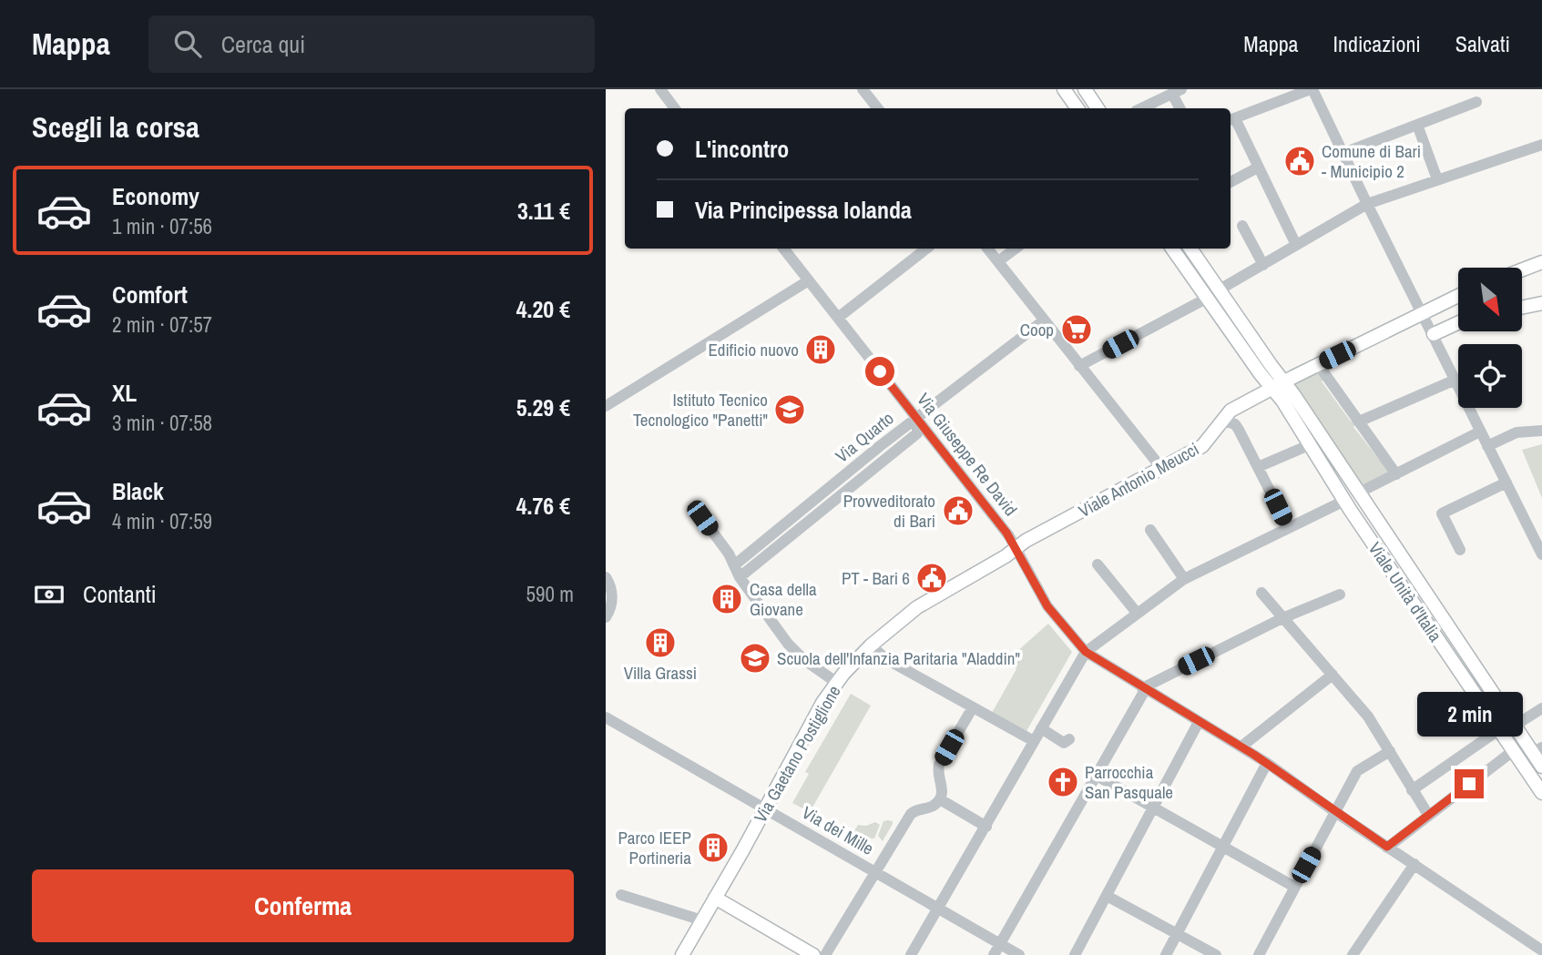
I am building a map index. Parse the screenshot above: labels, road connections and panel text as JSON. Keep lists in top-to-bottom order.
{
  "streets": {
    "main road": ["Viale Antonio Meucci", "Viale Unità d'Italia", "Via Gaetano Postiglione"],
    "street": ["Via Quarto", "Via Giuseppe Re David", "Via dei Mille"]
  },
  "crossings": [
    ["Via Quarto", "Via Giuseppe Re David"],
    ["Via Giuseppe Re David", "Viale Antonio Meucci"],
    ["Via Giuseppe Re David", "Via Gaetano Postiglione"],
    ["Viale Antonio Meucci", "Viale Unità d'Italia"],
    ["Viale Antonio Meucci", "Via Gaetano Postiglione"],
    ["Via Gaetano Postiglione", "Via dei Mille"]
  ],
  "places": {
    "public building": ["Comune di Bari - Municipio 2", "Provveditorato di Bari", "PT - Bari 6"],
    "supermarket": ["Coop"],
    "building": [
      "Edificio nuovo",
      "Casa della Giovane",
      "Villa Grassi",
      "Parco IEEP Portineria"
    ],
    "school or university": ["Istituto Tecnico Tecnologico \"Panetti\"", "Scuola dell'Infanzia Paritaria \"Aladdin\""],
    "church": ["Parrocchia San Pasquale"]
  },
  "north": "bottom right",
  "page": {
    "header": "Mappa",
    "search": "Cerca qui",
    "nav": ["Mappa", "Indicazioni", "Salvati"],
    "heading": "Scegli la corsa",
    "banner": ["L'incontro", "Via Principessa Iolanda"],
    "list": [
      {
        "name": "Economy",
        "note": "1 min · 07:56",
        "value": "3.11 €"
      },
      {
        "name": "Comfort",
        "note": "2 min · 07:57",
        "value": "4.20 €"
      },
      {
        "name": "XL",
        "note": "3 min · 07:58",
        "value": "5.29 €"
      },
      {
        "name": "Black",
        "note": "4 min · 07:59",
        "value": "4.76 €"
      }
    ],
    "pay": ["Contanti", "590 m"],
    "bubble": "2 min",
    "buttons": "Conferma"
  }
}
